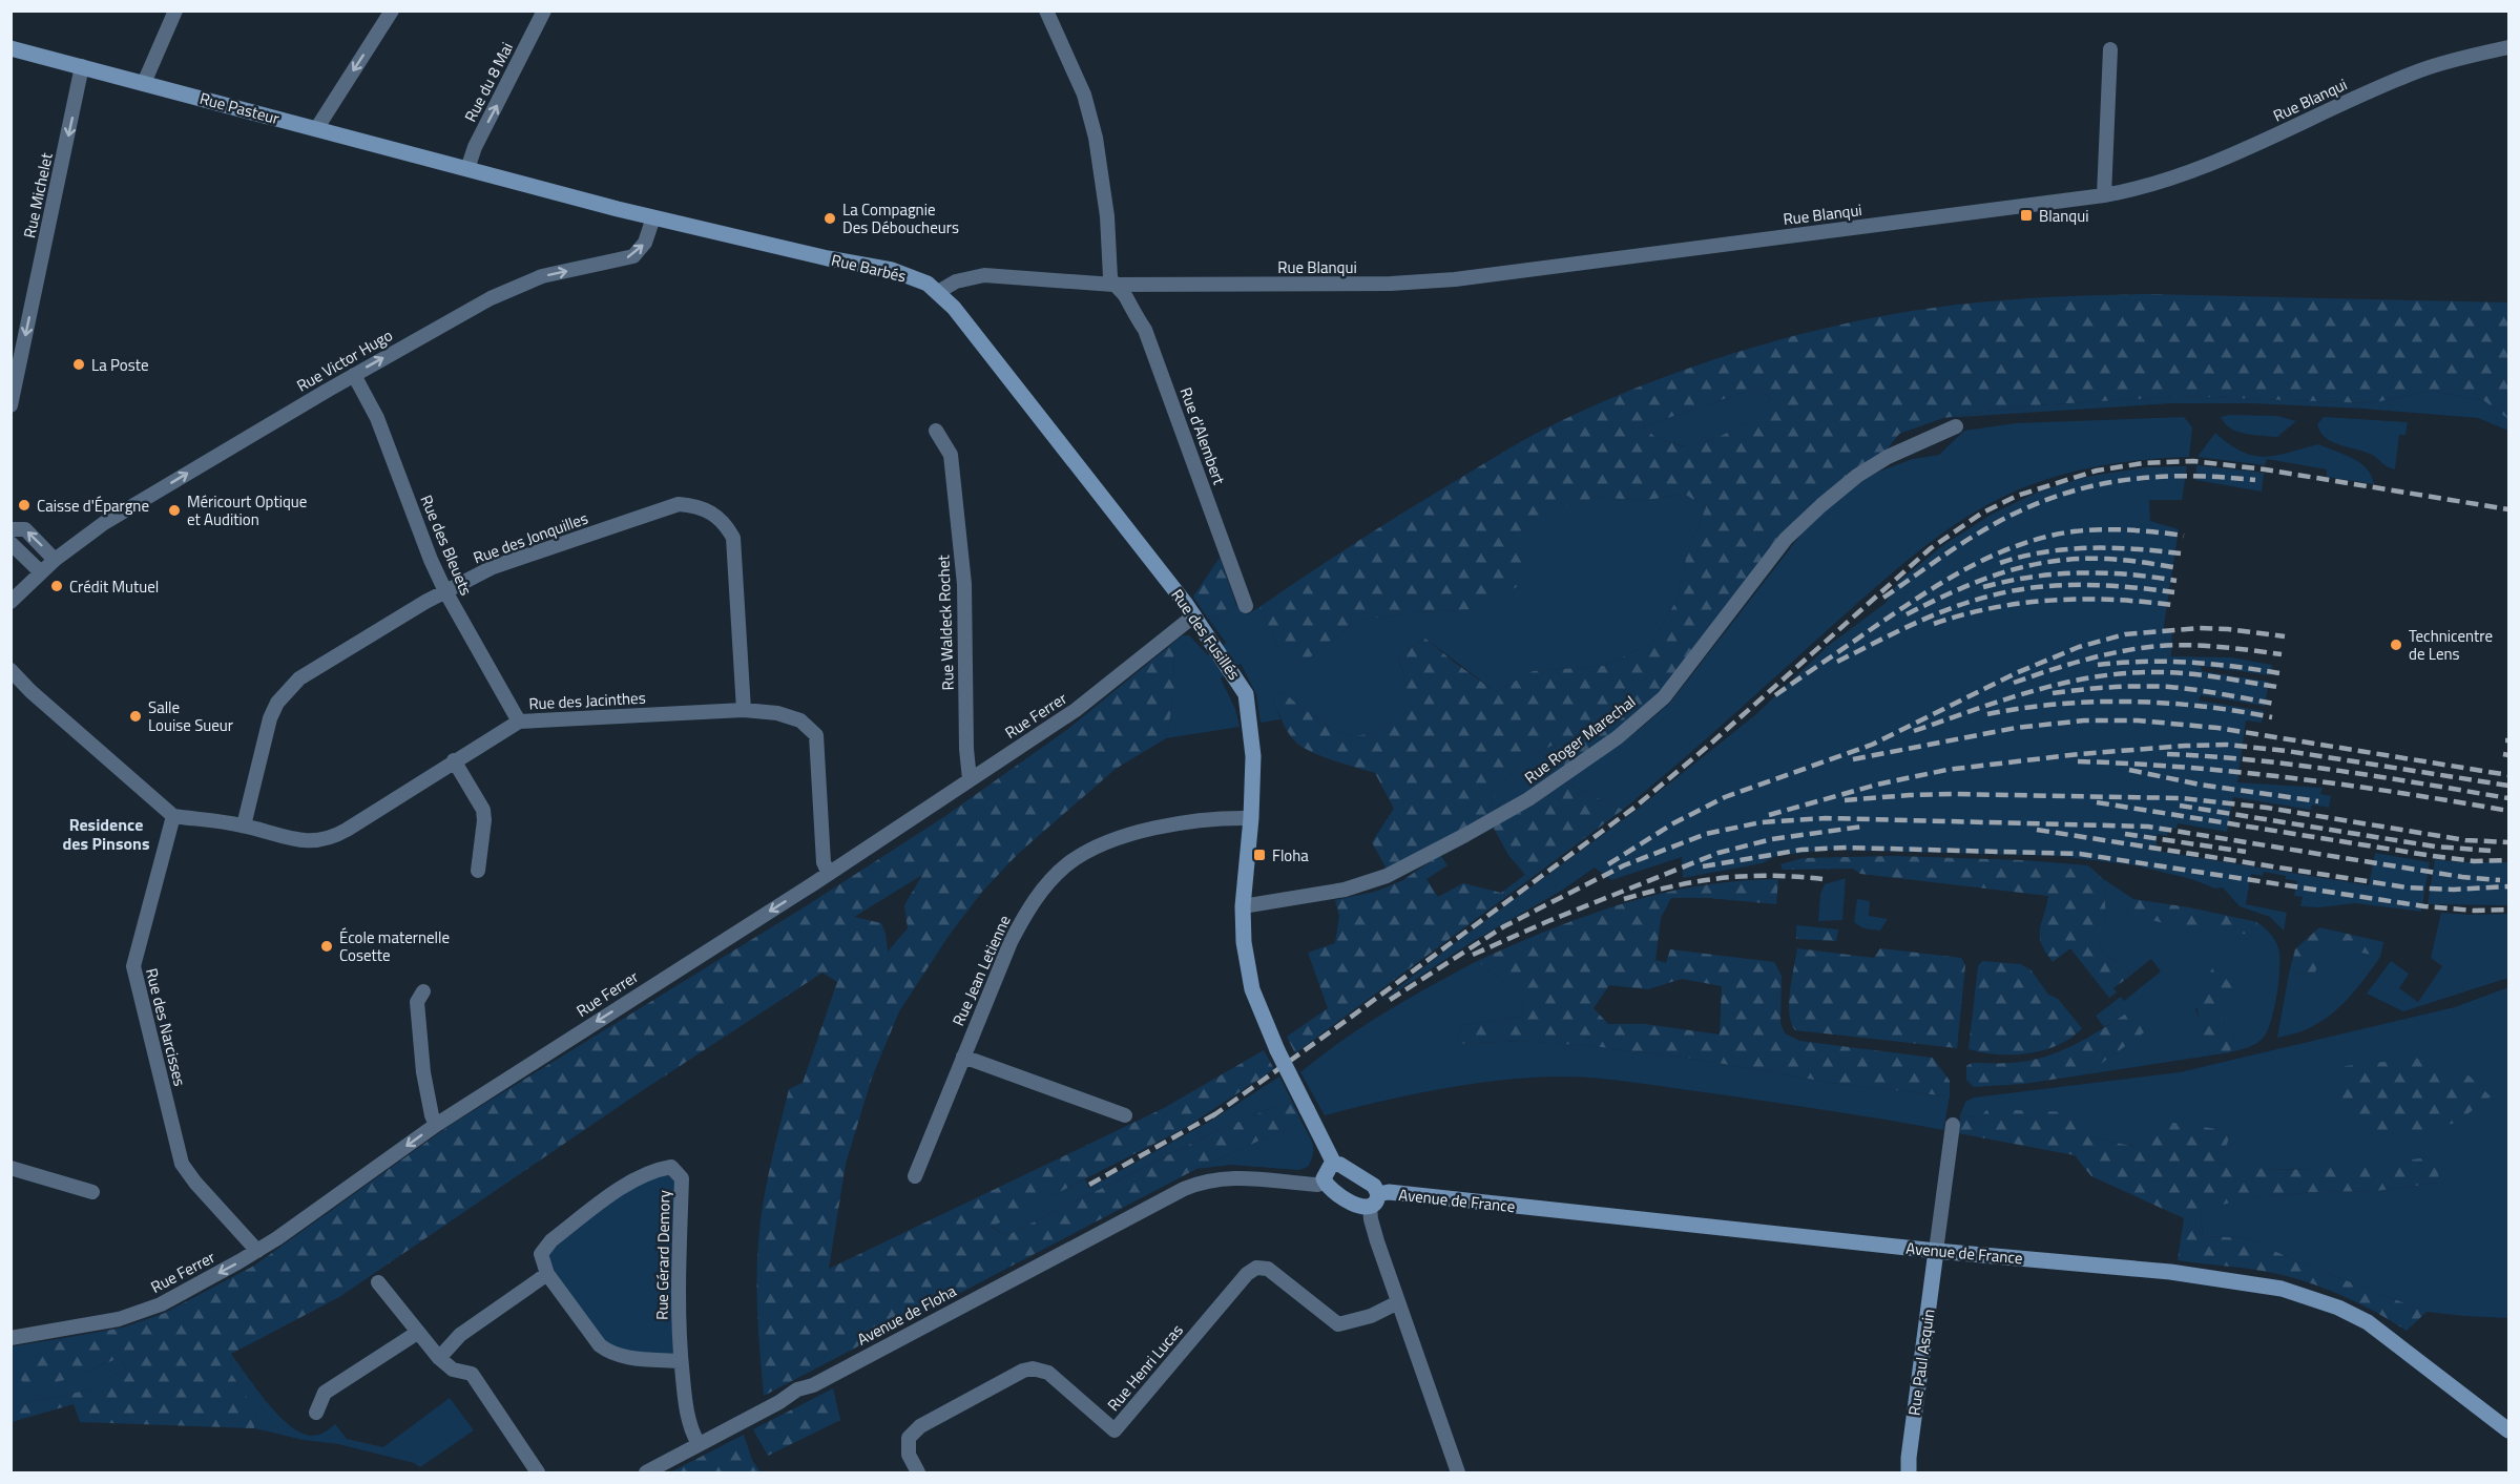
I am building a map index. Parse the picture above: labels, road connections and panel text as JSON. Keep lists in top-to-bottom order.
{
  "streets": {
    "street": [
      "Rue du 8 Mai",
      "Rue Blanqui",
      "Rue Pasteur",
      "Rue Michelet",
      "Rue Barbés",
      "Rue Victor Hugo",
      "Rue d'Alembert",
      "Rue des Jonquilles",
      "Rue des Bleuets",
      "Rue Waldeck Rochet",
      "Rue des Fusillés",
      "Rue des Jacinthes",
      "Rue Ferrer",
      "Rue Roger Marechal",
      "Rue Jean Letienne",
      "Rue des Narcisses",
      "Avenue de France",
      "Rue Gérard Demory",
      "Avenue de Floha",
      "Rue Paul Asquin",
      "Rue Henri Lucas"
    ]
  },
  "crossings": [
    ["Rue du 8 Mai", "Rue Pasteur"],
    ["Rue Blanqui", "Rue d'Alembert"],
    ["Rue Pasteur", "Rue Michelet"],
    ["Rue Pasteur", "Rue Barbés"],
    ["Rue Pasteur", "Rue Victor Hugo"],
    ["Rue Barbés", "Rue Victor Hugo"],
    ["Rue Barbés", "Rue des Fusillés"],
    ["Rue Victor Hugo", "Rue des Bleuets"],
    ["Rue des Jonquilles", "Rue des Bleuets"],
    ["Rue des Jonquilles", "Rue des Jacinthes"],
    ["Rue des Bleuets", "Rue des Jacinthes"],
    ["Rue Waldeck Rochet", "Rue Ferrer"],
    ["Rue des Fusillés", "Rue Ferrer"],
    ["Rue des Fusillés", "Rue Roger Marechal"],
    ["Rue des Fusillés", "Rue Jean Letienne"],
    ["Rue des Jacinthes", "Rue Ferrer"],
    ["Rue des Jacinthes", "Rue des Narcisses"],
    ["Rue Ferrer", "Rue des Narcisses"],
    ["Avenue de France", "Rue Paul Asquin"],
    ["Rue Gérard Demory", "Avenue de Floha"]
  ],
  "one_way": [
    "Rue du 8 Mai",
    "Rue Michelet",
    "Rue Victor Hugo",
    "Rue Ferrer"
  ],
  "districts": ["Residence des Pinsons"],
  "places": {
    "transit": ["Blanqui", "Floha"],
    "other": [
      "La Compagnie Des Déboucheurs",
      "La Poste",
      "Caisse d'Épargne",
      "Méricourt Optique et Audition",
      "Crédit Mutuel",
      "Technicentre de Lens",
      "Salle Louise Sueur",
      "École maternelle Cosette"
    ]
  }
}
